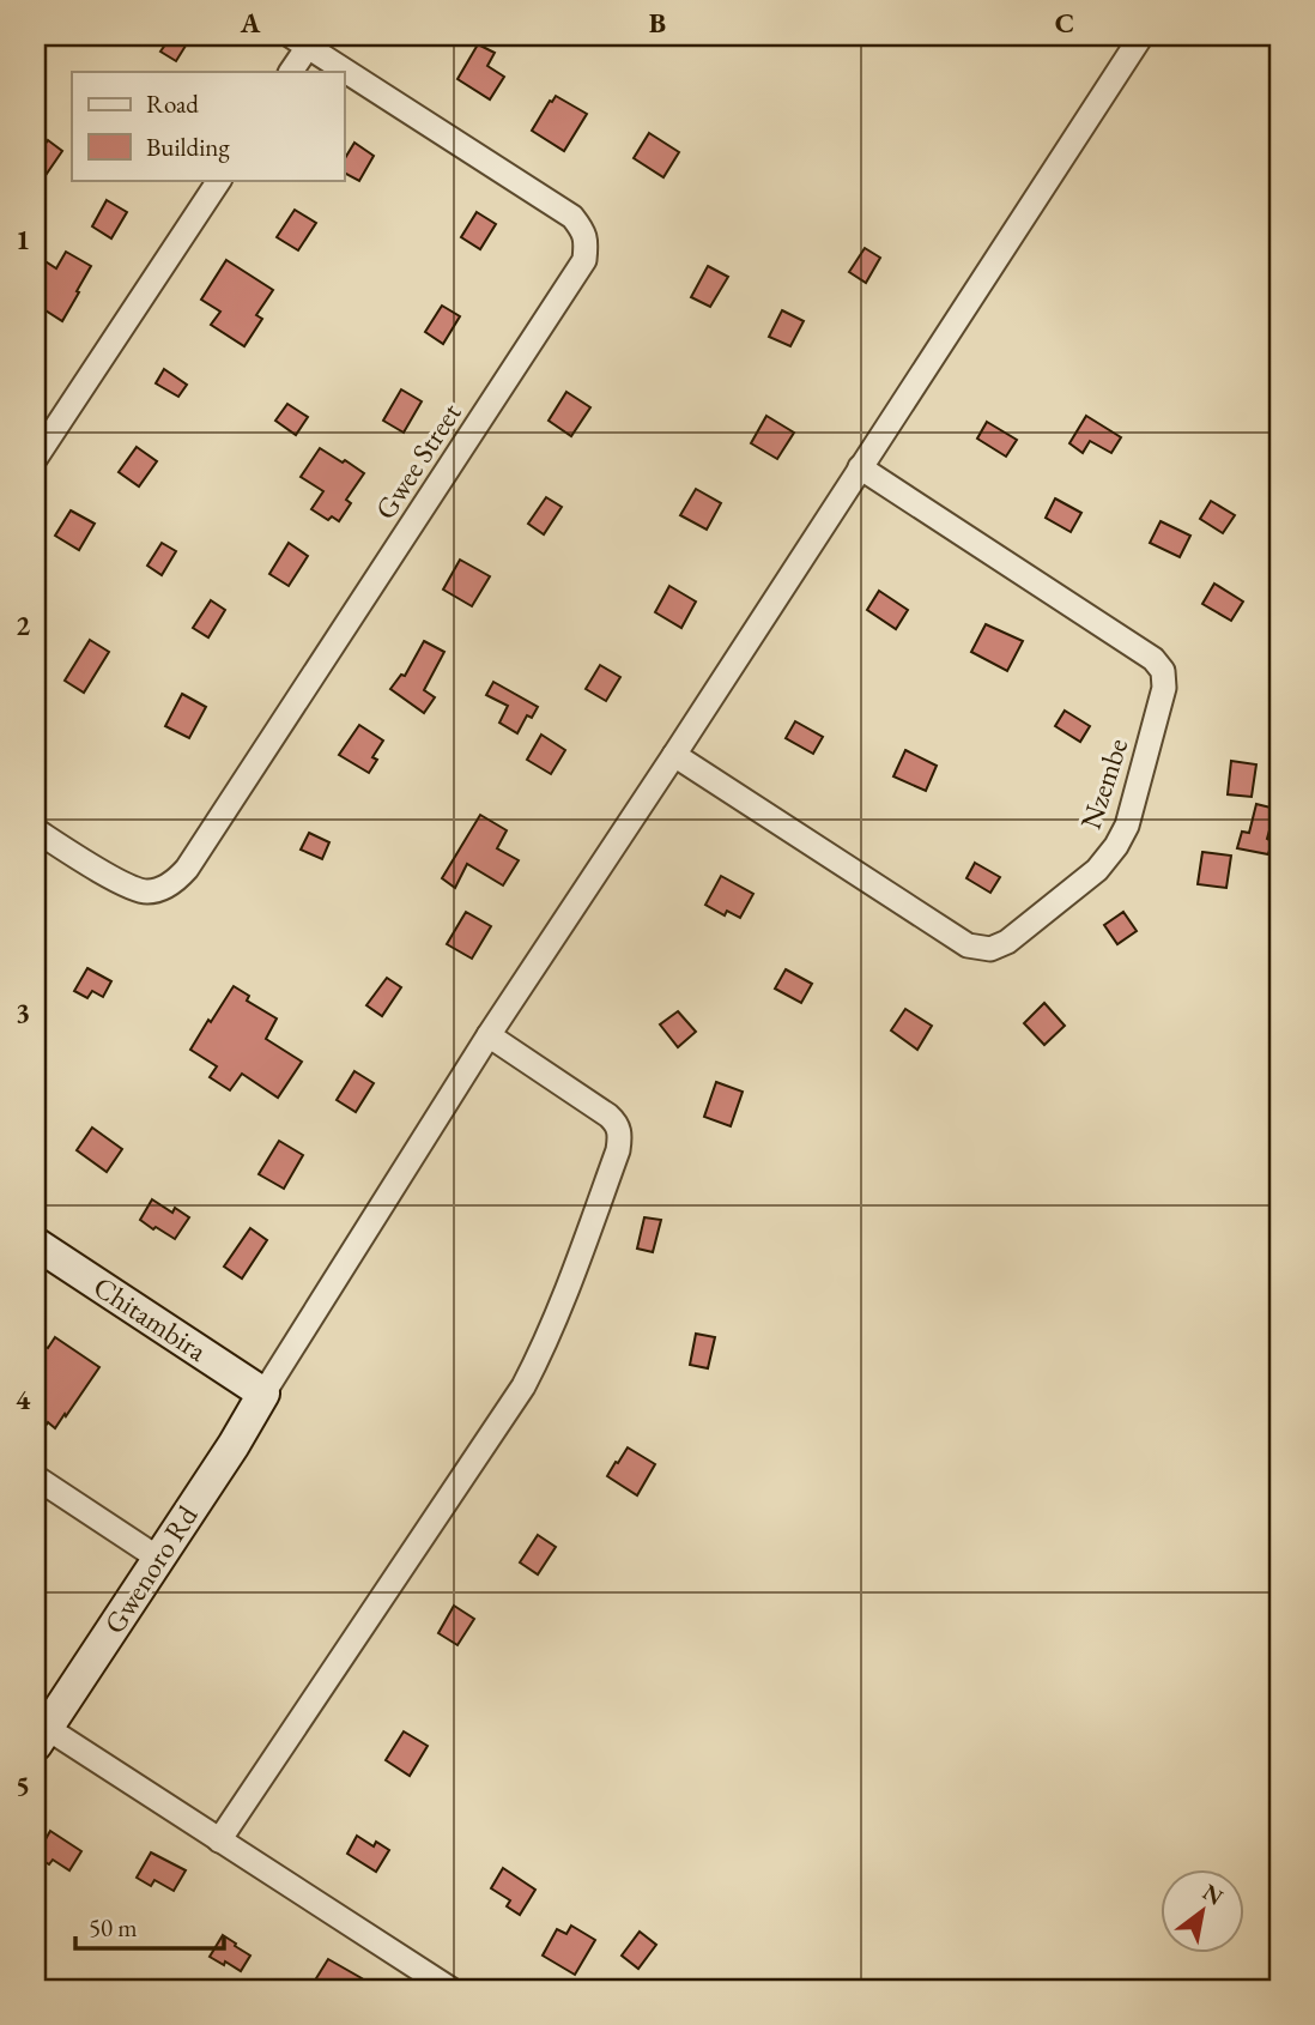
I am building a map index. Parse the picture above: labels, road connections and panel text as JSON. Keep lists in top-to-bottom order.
{
  "streets": {
    "street": [
      "Gwee Street",
      "Nzembe",
      "Chitambira",
      "Gwenoro Rd"
    ]
  },
  "crossings": [
    ["Chitambira", "Gwenoro Rd"]
  ],
  "legend": ["Road", "Building"],
  "scale_bar": "50 m",
  "north": "top right",
  "grid": {
    "columns": ["A", "B", "C"],
    "rows": [
      "1",
      "2",
      "3",
      "4",
      "5"
    ]
  }
}
